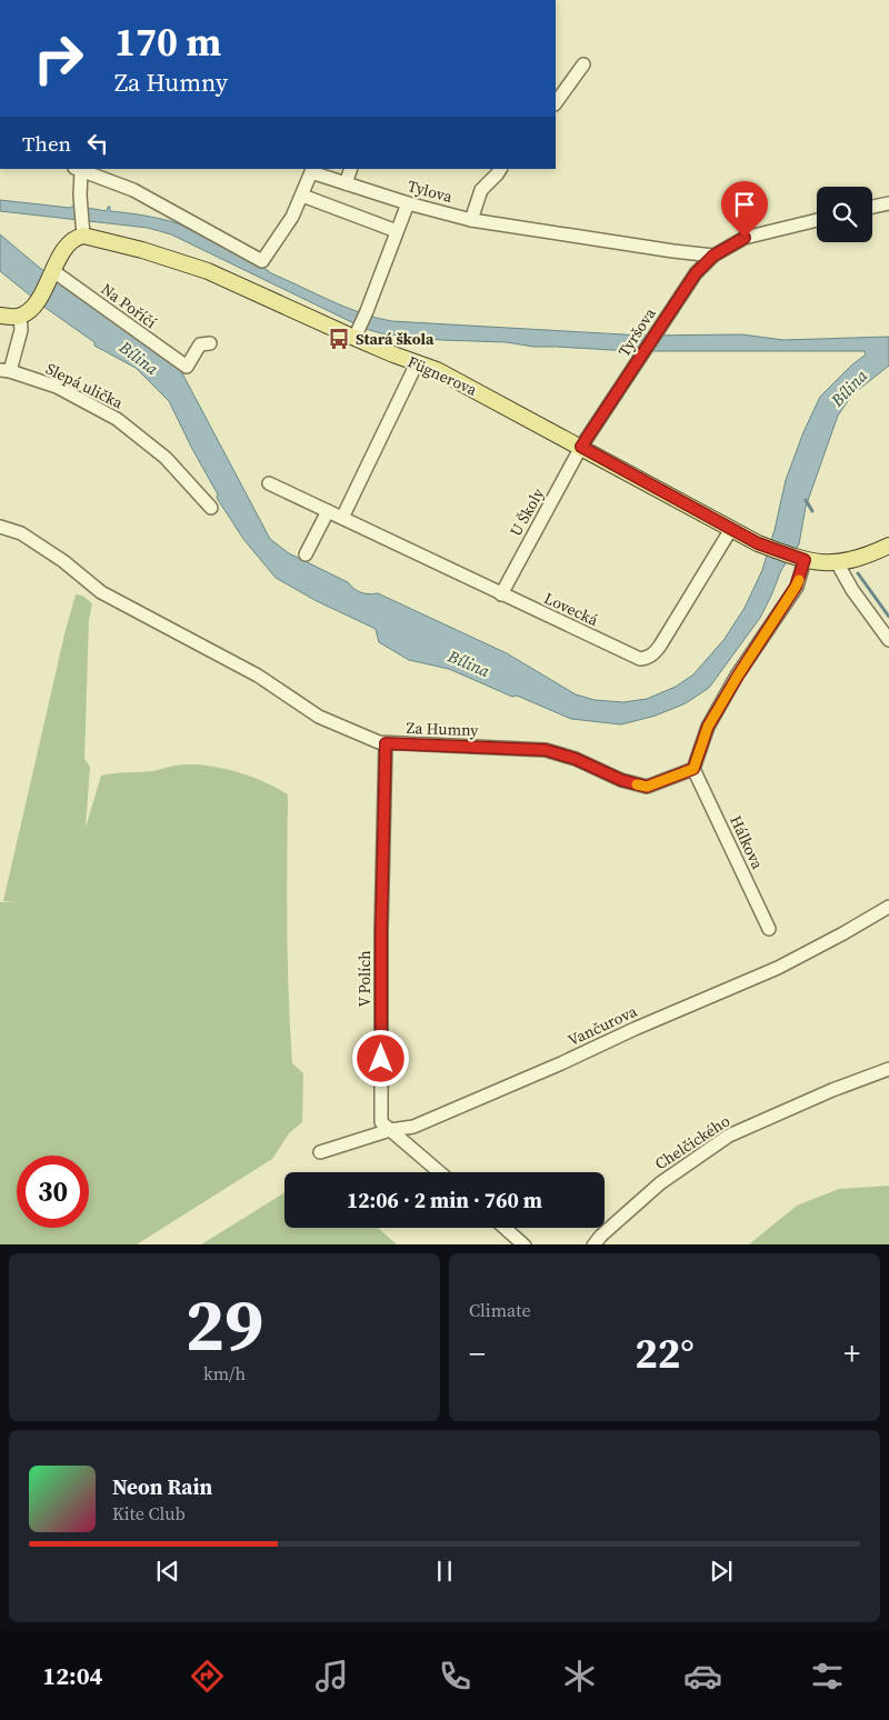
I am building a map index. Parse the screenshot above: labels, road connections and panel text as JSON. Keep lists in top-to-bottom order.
{
  "streets": {
    "main road": ["Fügnerova"],
    "street": [
      "Tylova",
      "Na Poříčí",
      "Tyršova",
      "Slepá ulička",
      "U Školy",
      "Lovecká",
      "Za Humny",
      "Hálkova",
      "V Polích",
      "Vančurova",
      "Chelčického"
    ]
  },
  "crossings": [
    ["Tylova", "Tyršova"],
    ["Tyršova", "Fügnerova"],
    ["Tyršova", "U Školy"],
    ["Fügnerova", "U Školy"],
    ["Fügnerova", "Lovecká"],
    ["U Školy", "Lovecká"],
    ["Za Humny", "Hálkova"],
    ["Za Humny", "V Polích"],
    ["V Polích", "Vančurova"]
  ],
  "water": ["Bílina"],
  "places": {
    "bus stop": ["Stará škola"]
  },
  "page": {
    "turn": ["170 m", "Za Humny"],
    "then": "Then",
    "limit": "30",
    "trip": "12:06 · 2 min · 760 m",
    "tile": [
      ["29", "km/h"],
      "Climate"
    ],
    "heat": ["−", "22°", "+"],
    "song": ["Neon Rain", "Kite Club"],
    "tabs": "12:04"
  }
}
